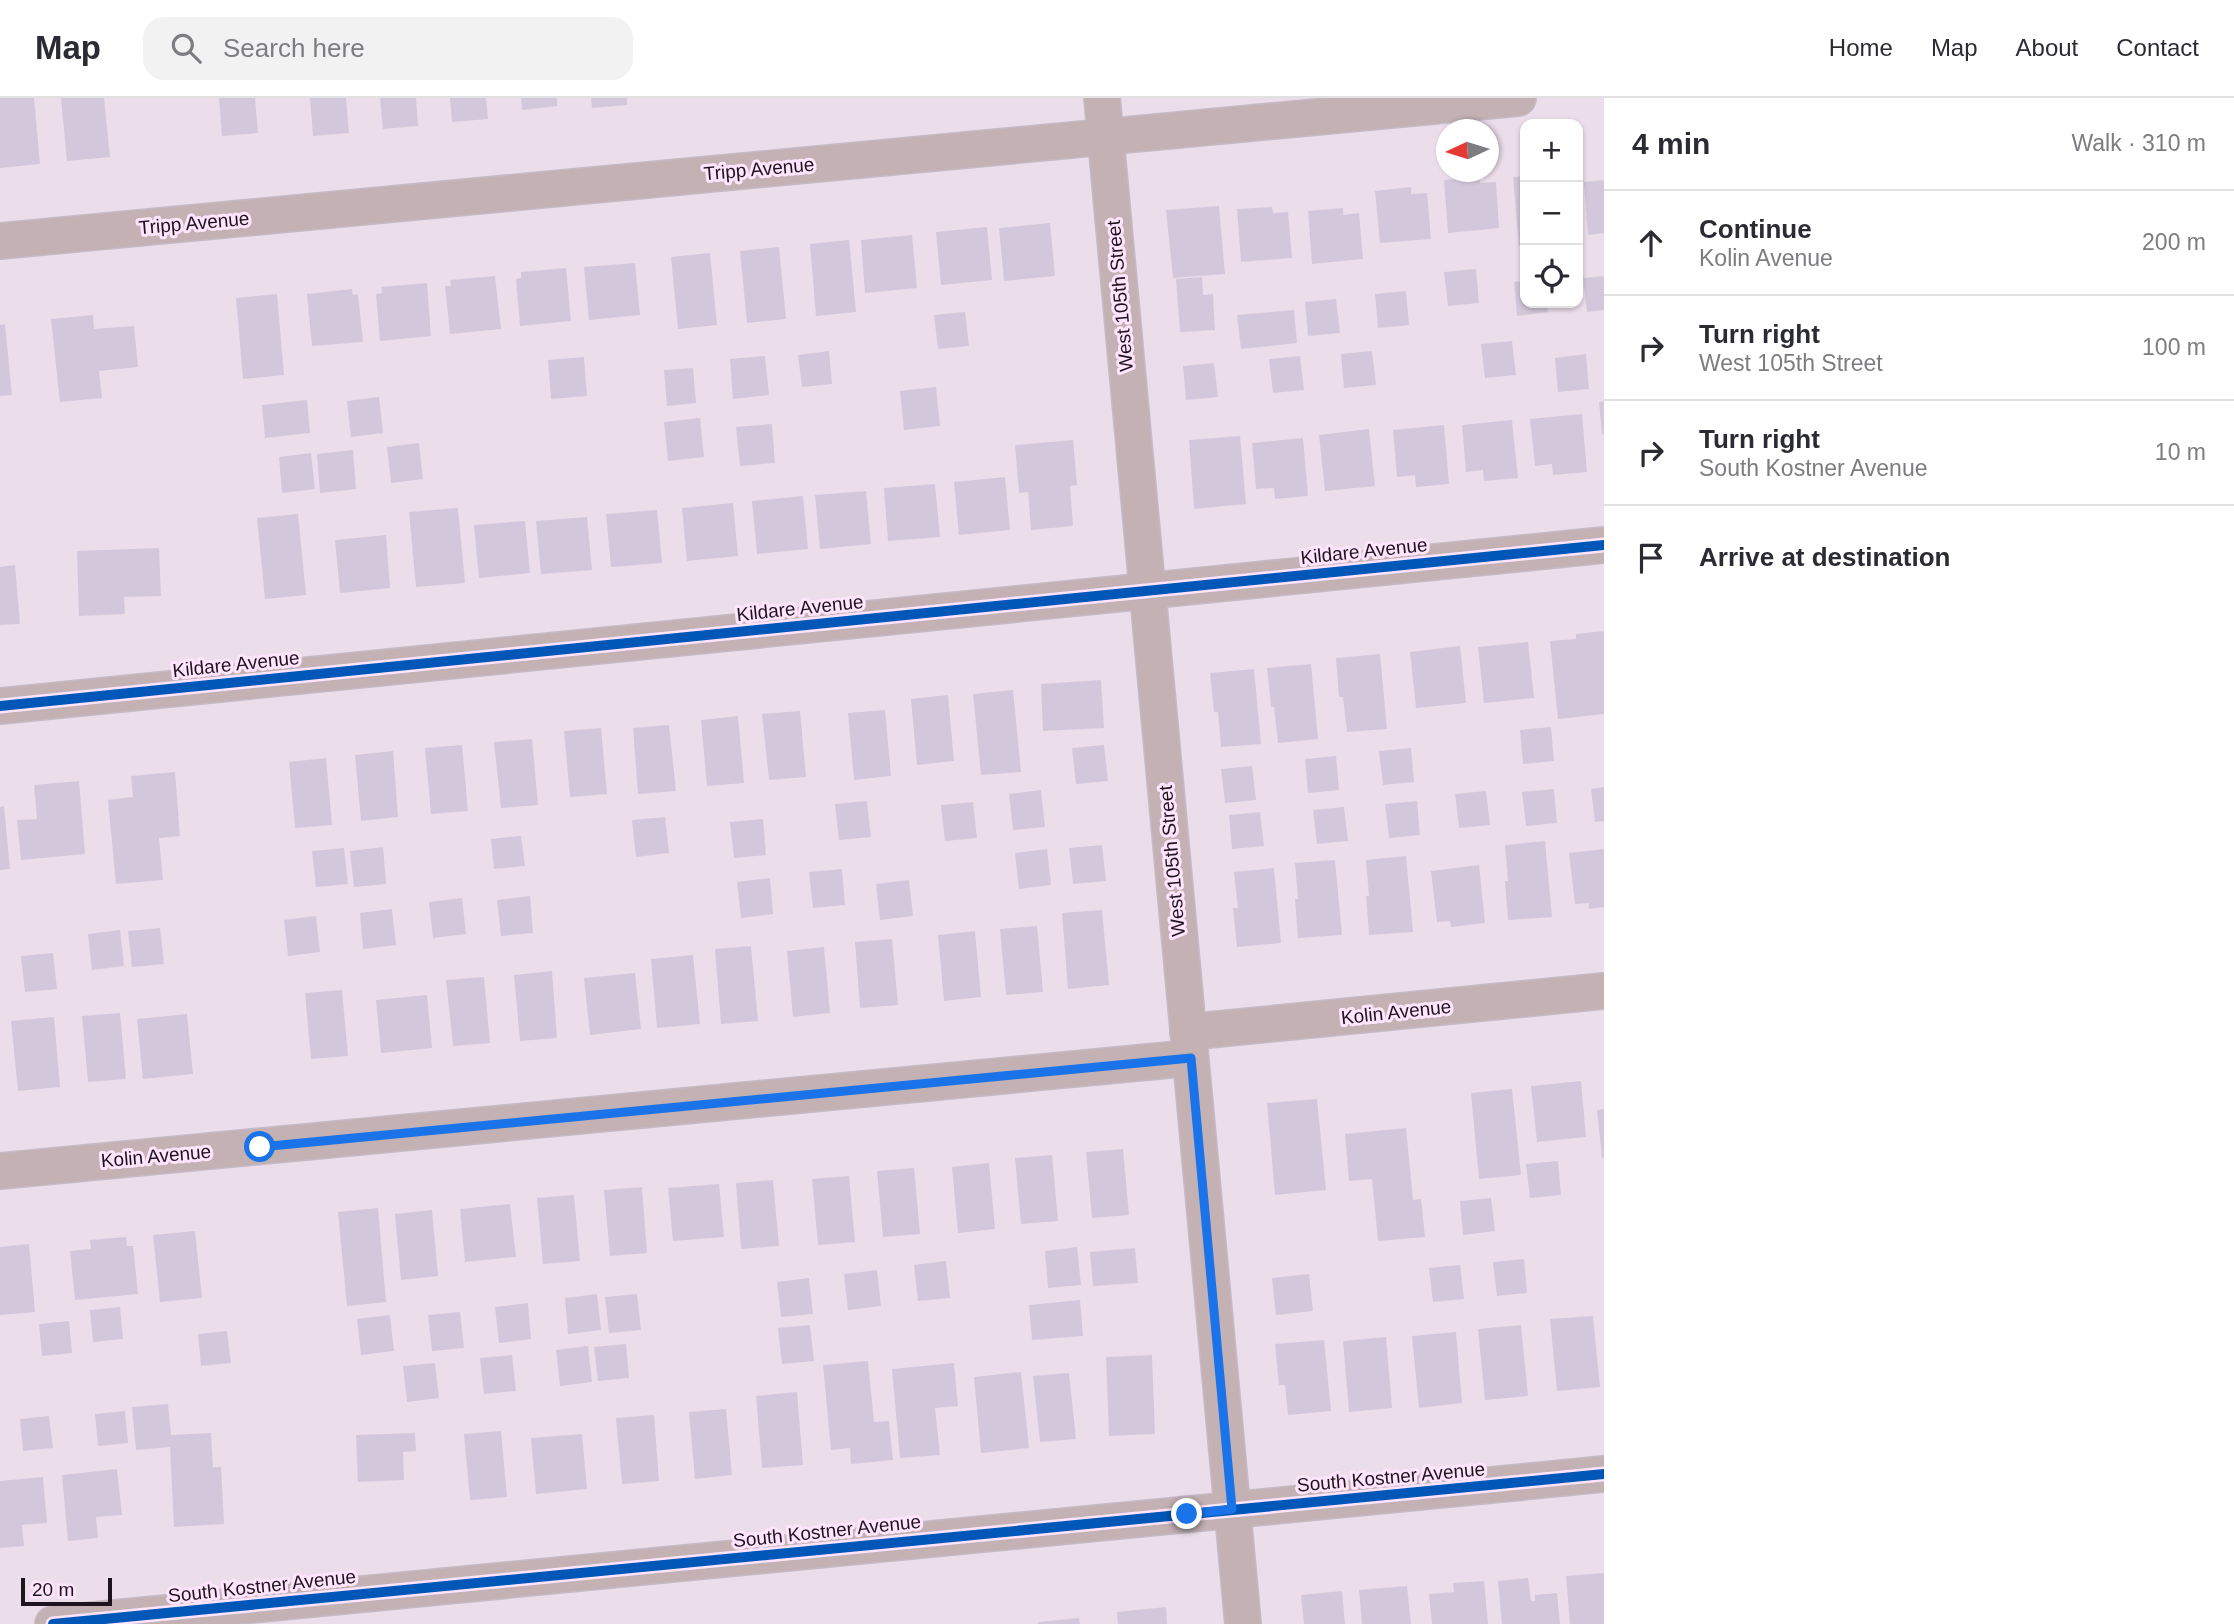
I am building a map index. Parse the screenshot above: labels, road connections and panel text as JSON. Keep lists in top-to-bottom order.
{
  "streets": {
    "street": [
      "Tripp Avenue",
      "West 105th Street",
      "Kildare Avenue",
      "Kolin Avenue",
      "South Kostner Avenue"
    ]
  },
  "crossings": [
    ["Tripp Avenue", "West 105th Street"],
    ["West 105th Street", "Kildare Avenue"],
    ["West 105th Street", "Kolin Avenue"],
    ["West 105th Street", "South Kostner Avenue"]
  ],
  "scale_bar": "20 m",
  "north": "left",
  "page": {
    "header": "Map",
    "search": "Search here",
    "nav": [
      "Home",
      "Map",
      "About",
      "Contact"
    ],
    "heading": ["4 min", "Walk · 310 m"],
    "map_buttons": ["+", "−"],
    "list": [
      ["Continue", "Kolin Avenue", "200 m"],
      ["Turn right", "West 105th Street", "100 m"],
      ["Turn right", "South Kostner Avenue", "10 m"],
      "Arrive at destination"
    ],
    "scale": "20 m"
  }
}
